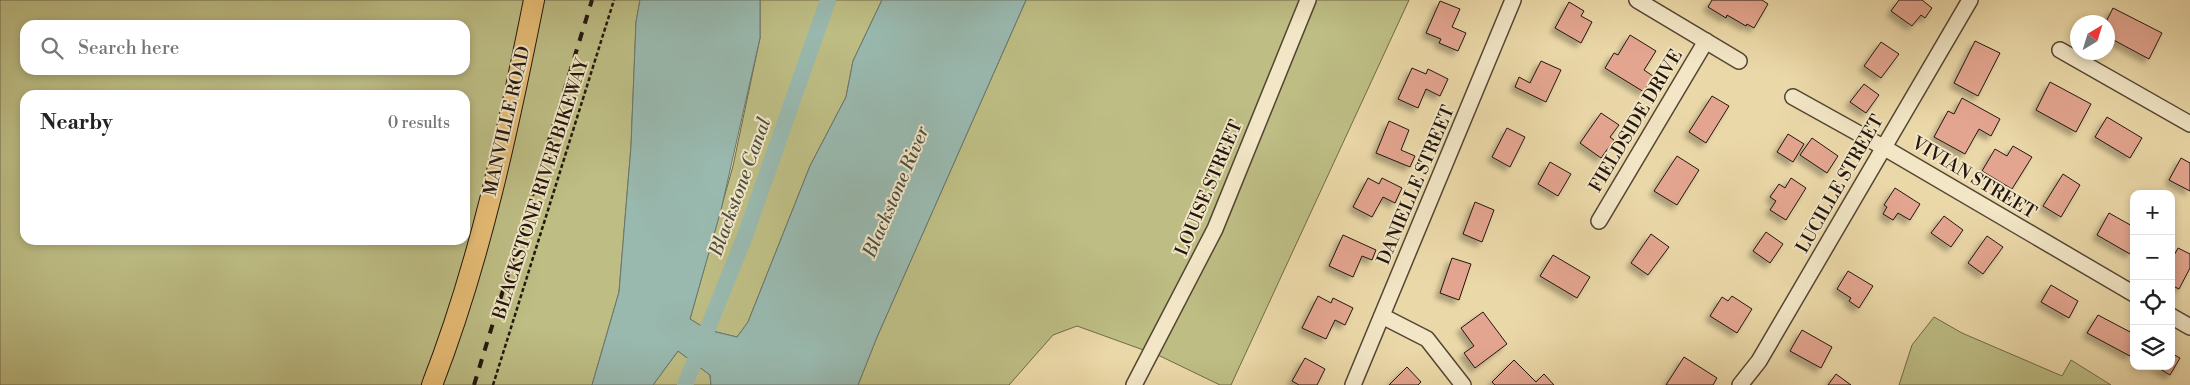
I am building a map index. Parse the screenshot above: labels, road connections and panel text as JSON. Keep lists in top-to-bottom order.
{
  "streets": {
    "main road": ["MANVILLE ROAD"],
    "street": [
      "FIELDSIDE DRIVE",
      "VIVIAN STREET",
      "LUCILLE STREET",
      "DANIELLE STREET",
      "LOUISE STREET"
    ],
    "path": ["BLACKSTONE RIVER BIKEWAY"]
  },
  "crossings": [
    ["VIVIAN STREET", "LUCILLE STREET"]
  ],
  "water": ["Blackstone Canal", "Blackstone River"],
  "north": "top right",
  "page": {
    "search": "Search here",
    "heading": ["Nearby", "0 results"],
    "map_buttons": ["+", "−"]
  }
}
